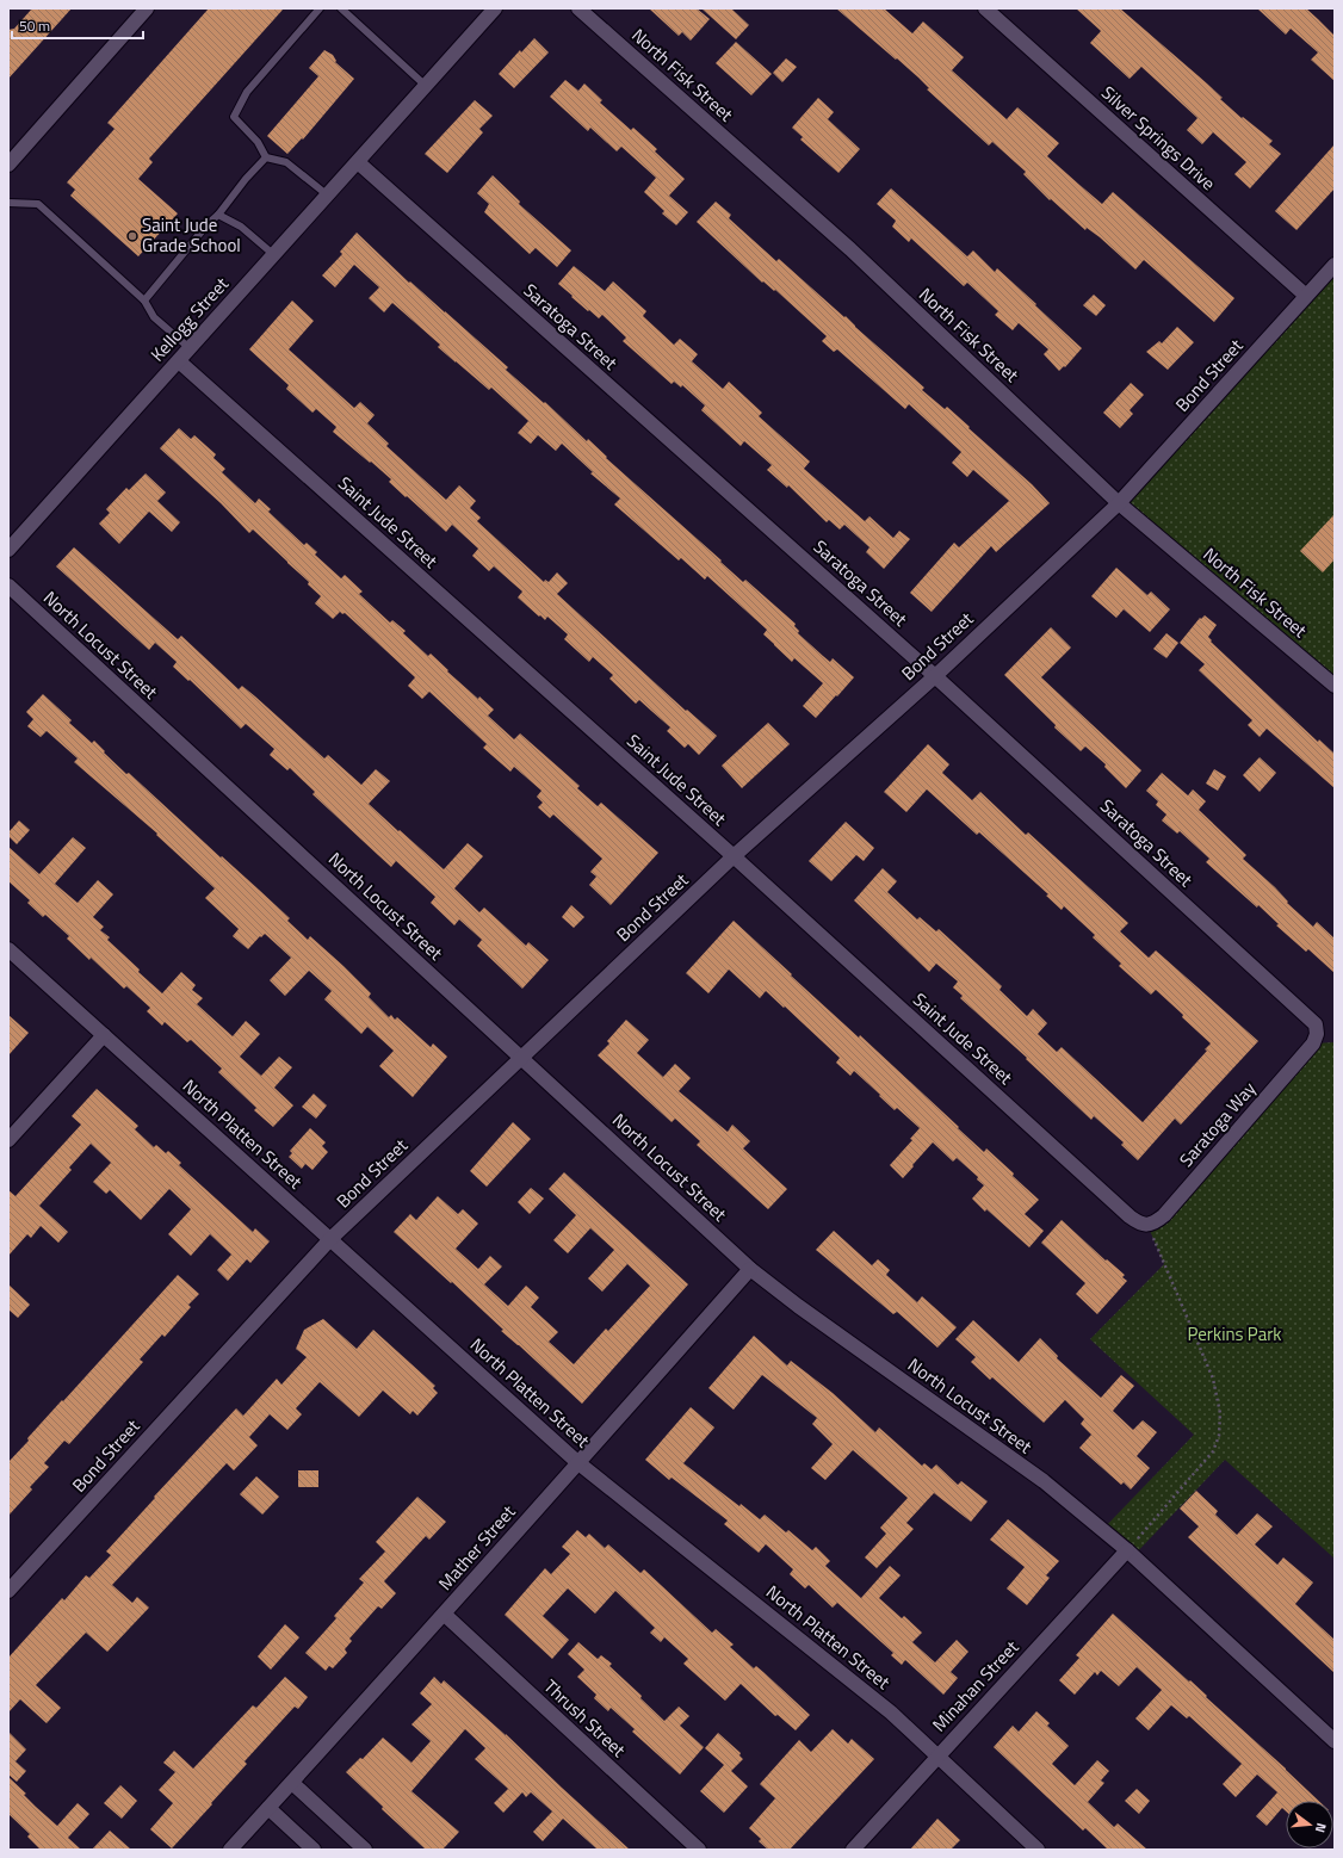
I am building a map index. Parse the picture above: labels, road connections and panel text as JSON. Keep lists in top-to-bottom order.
{
  "streets": {
    "street": [
      "North Fisk Street",
      "Silver Springs Drive",
      "Kellogg Street",
      "Saratoga Street",
      "Bond Street",
      "Saint Jude Street",
      "North Locust Street",
      "Saratoga Way",
      "North Platten Street",
      "Mather Street",
      "Minahan Street",
      "Thrush Street"
    ]
  },
  "crossings": [
    ["North Fisk Street", "Bond Street"],
    ["Silver Springs Drive", "Bond Street"],
    ["Kellogg Street", "Saratoga Street"],
    ["Kellogg Street", "Saint Jude Street"],
    ["Saratoga Street", "Bond Street"],
    ["Saratoga Street", "Saratoga Way"],
    ["Bond Street", "Saint Jude Street"],
    ["Bond Street", "North Locust Street"],
    ["Bond Street", "North Platten Street"],
    ["Saint Jude Street", "Saratoga Way"],
    ["North Locust Street", "Mather Street"],
    ["North Locust Street", "Minahan Street"],
    ["North Platten Street", "Mather Street"],
    ["North Platten Street", "Minahan Street"],
    ["Mather Street", "Thrush Street"]
  ],
  "parks": ["Perkins Park"],
  "places": ["Saint Jude Grade School"],
  "scale_bar": "50 m",
  "north": "right"
}
